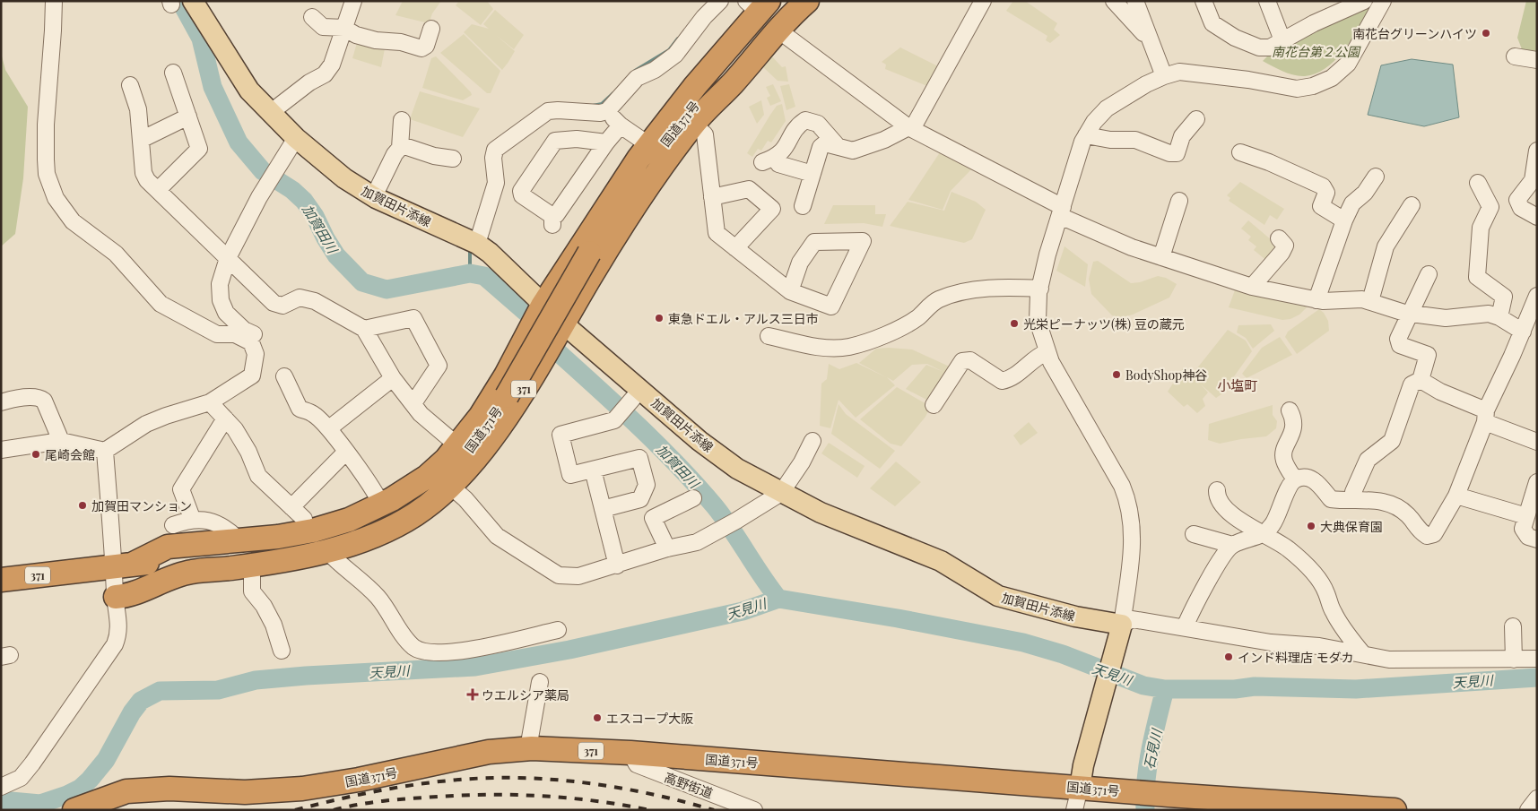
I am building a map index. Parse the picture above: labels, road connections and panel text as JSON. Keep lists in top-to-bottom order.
{
  "streets": {
    "highway": ["国道371号", "371"],
    "main road": ["加賀田片添線"],
    "street": ["高野街道"]
  },
  "crossings": [
    ["国道371号", "371"],
    ["国道371号", "高野街道"],
    ["加賀田片添線", "371"]
  ],
  "districts": ["小塩町"],
  "water": ["加賀田川", "天見川", "石見川"],
  "parks": ["南花台第２公園"],
  "places": {
    "other": [
      "南花台グリーンハイツ",
      "東急ドエル・アルス三日市",
      "光栄ピーナッツ(株) 豆の蔵元",
      "BodyShop神谷",
      "尾崎会館",
      "加賀田マンション",
      "大典保育園",
      "インド料理店 モダカ",
      "エスコープ大阪"
    ],
    "health": ["ウエルシア薬局"]
  }
}
